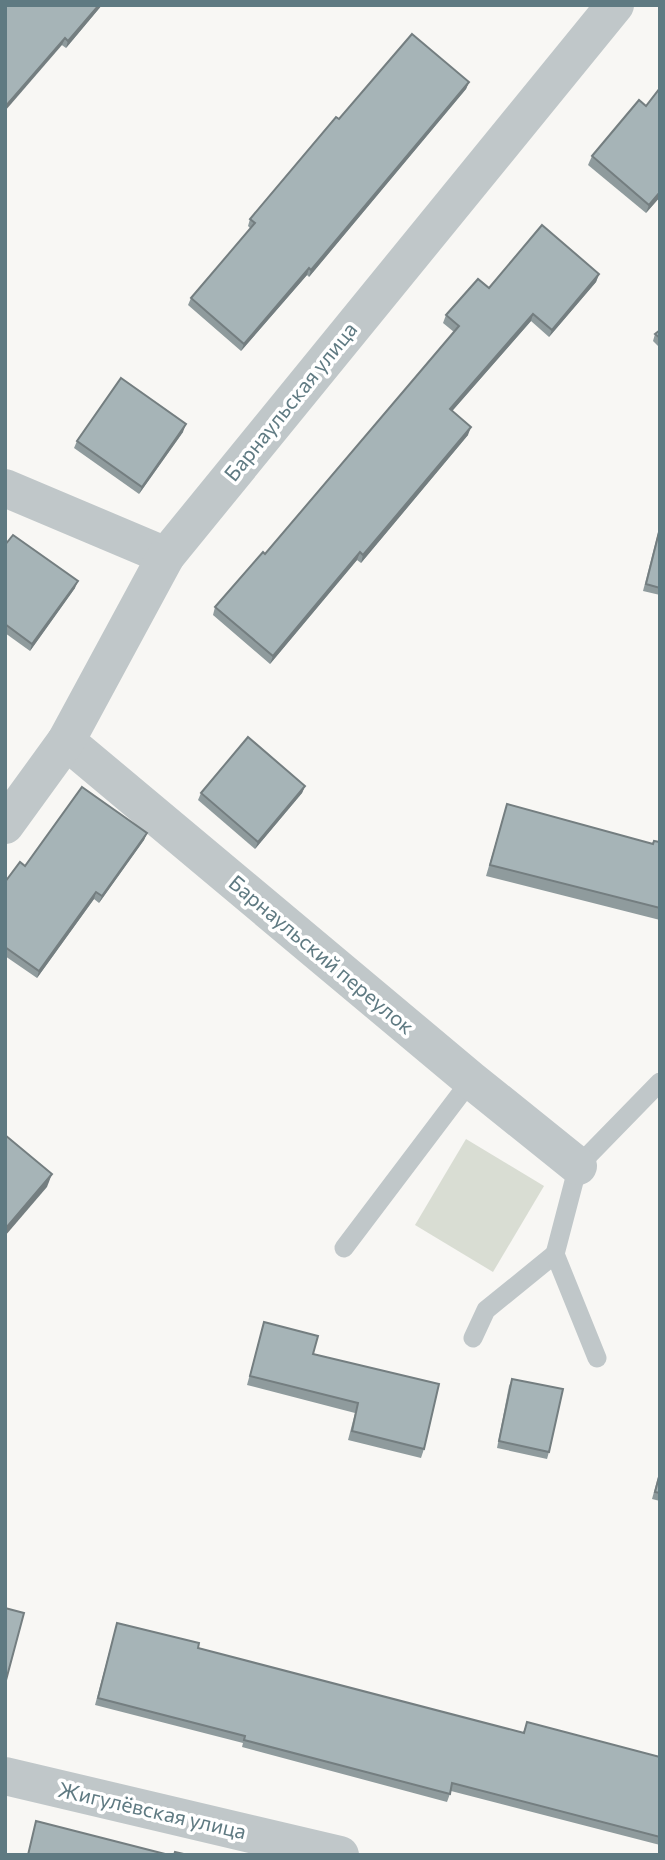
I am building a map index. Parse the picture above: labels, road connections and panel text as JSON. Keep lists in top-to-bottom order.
{
  "streets": {
    "street": ["Барнаульская улица", "Барнаульский переулок", "Жигулёвская улица"]
  },
  "crossings": [
    ["Барнаульская улица", "Барнаульский переулок"]
  ]
}
